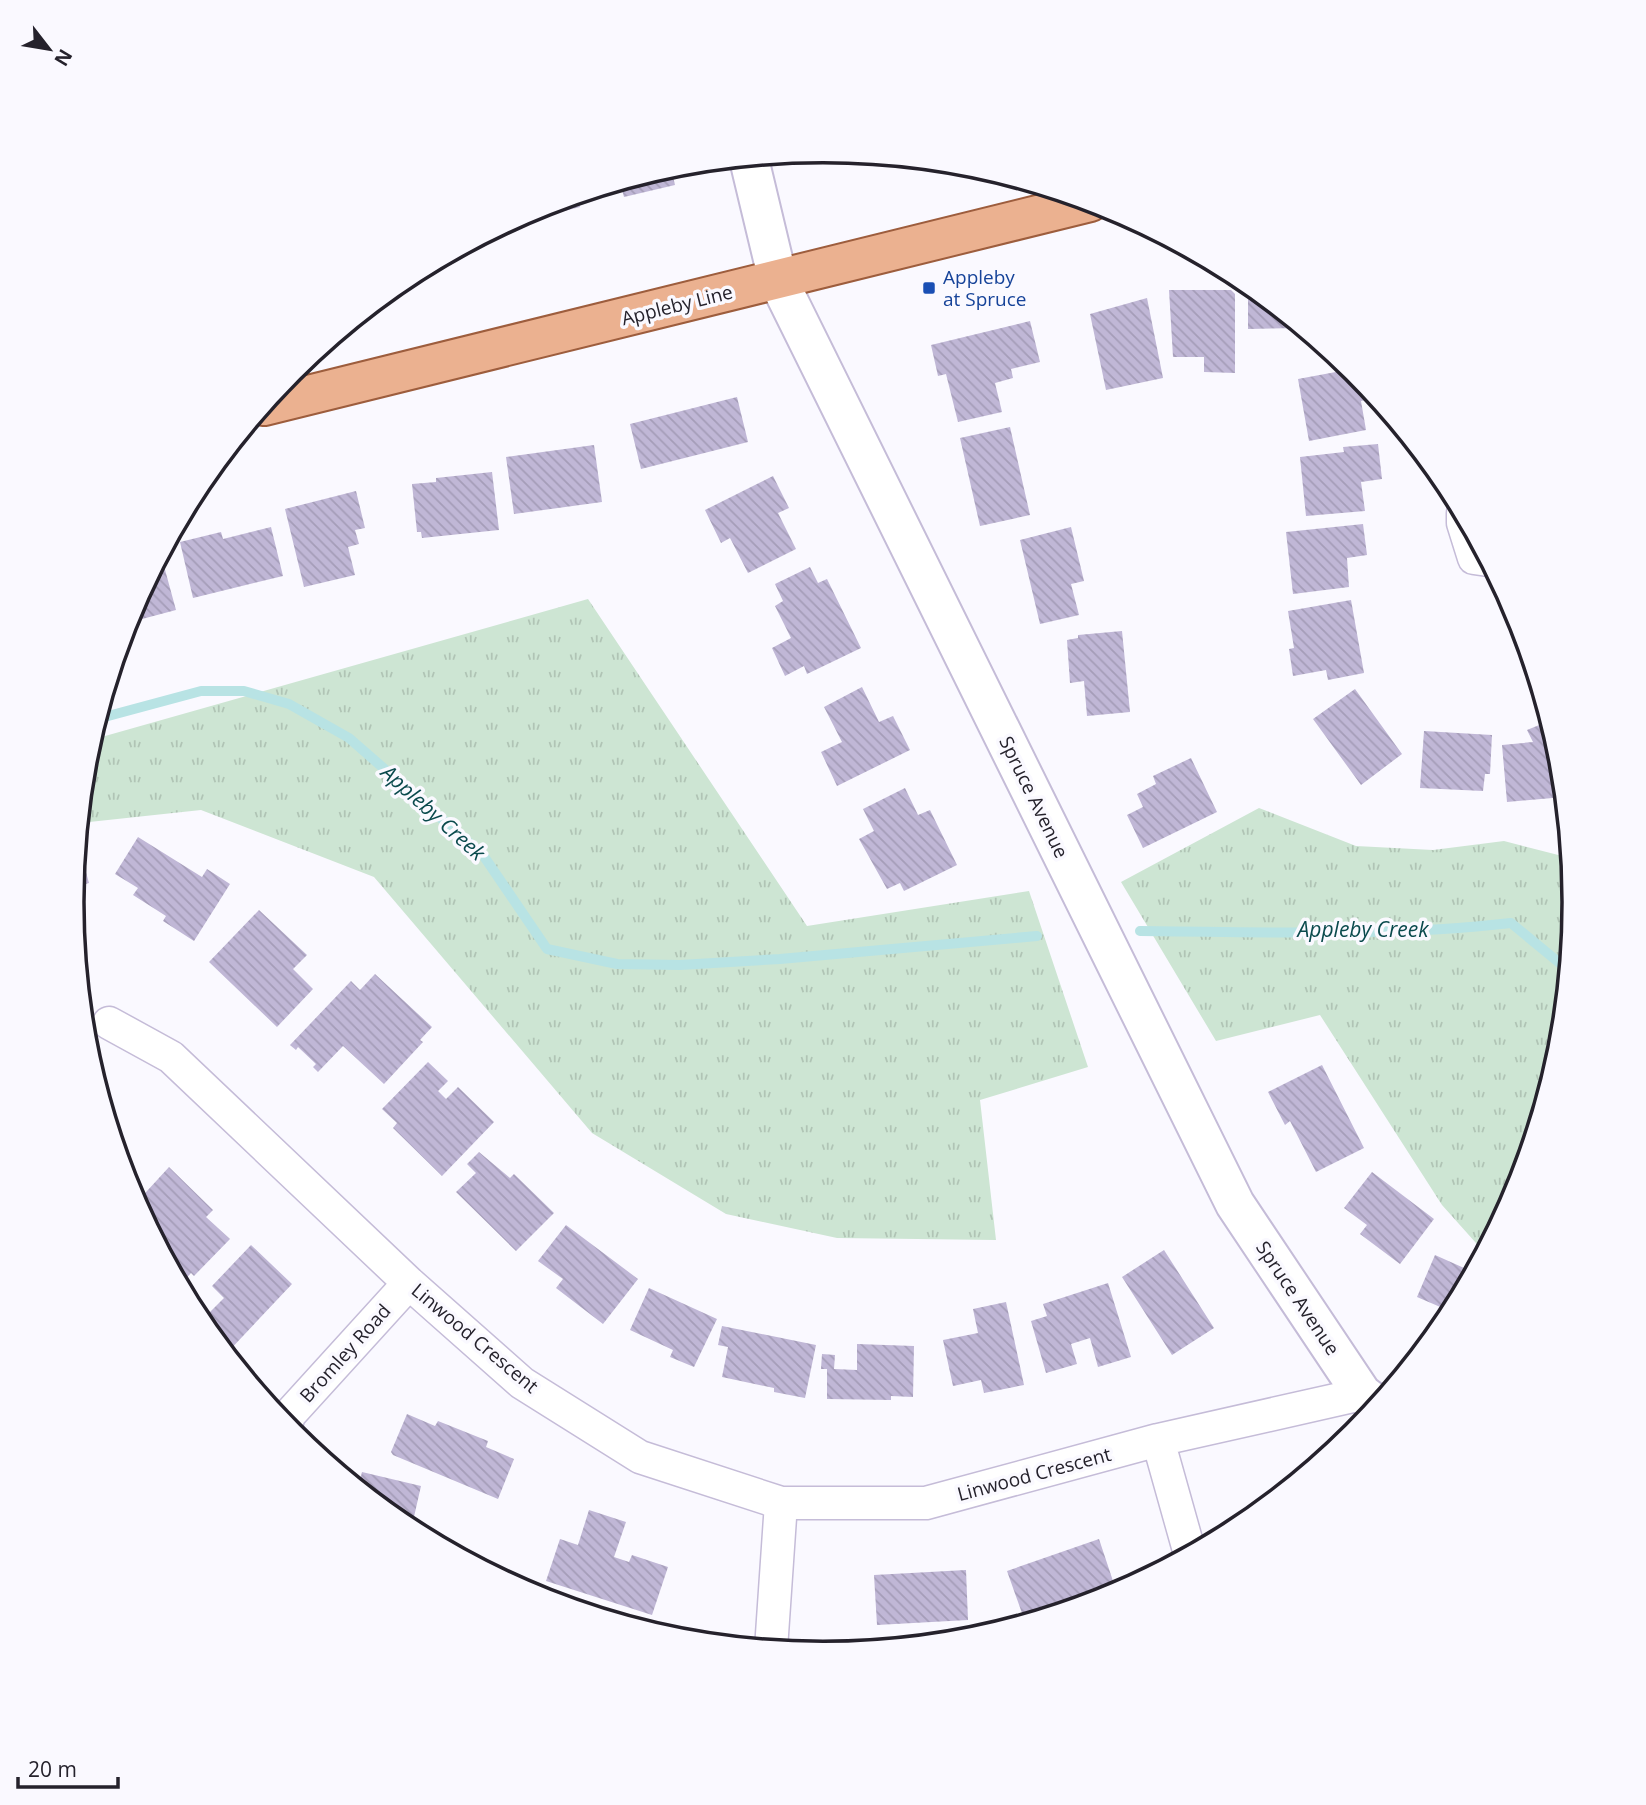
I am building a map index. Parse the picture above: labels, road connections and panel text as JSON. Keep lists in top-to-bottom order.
{
  "streets": {
    "main road": ["Appleby Line"],
    "street": ["Spruce Avenue", "Linwood Crescent", "Bromley Road"]
  },
  "crossings": [
    ["Appleby Line", "Spruce Avenue"],
    ["Spruce Avenue", "Linwood Crescent"],
    ["Linwood Crescent", "Bromley Road"]
  ],
  "water": ["Appleby Creek"],
  "places": {
    "transit": ["Appleby at Spruce"]
  },
  "scale_bar": "20 m",
  "north": "bottom right"
}
